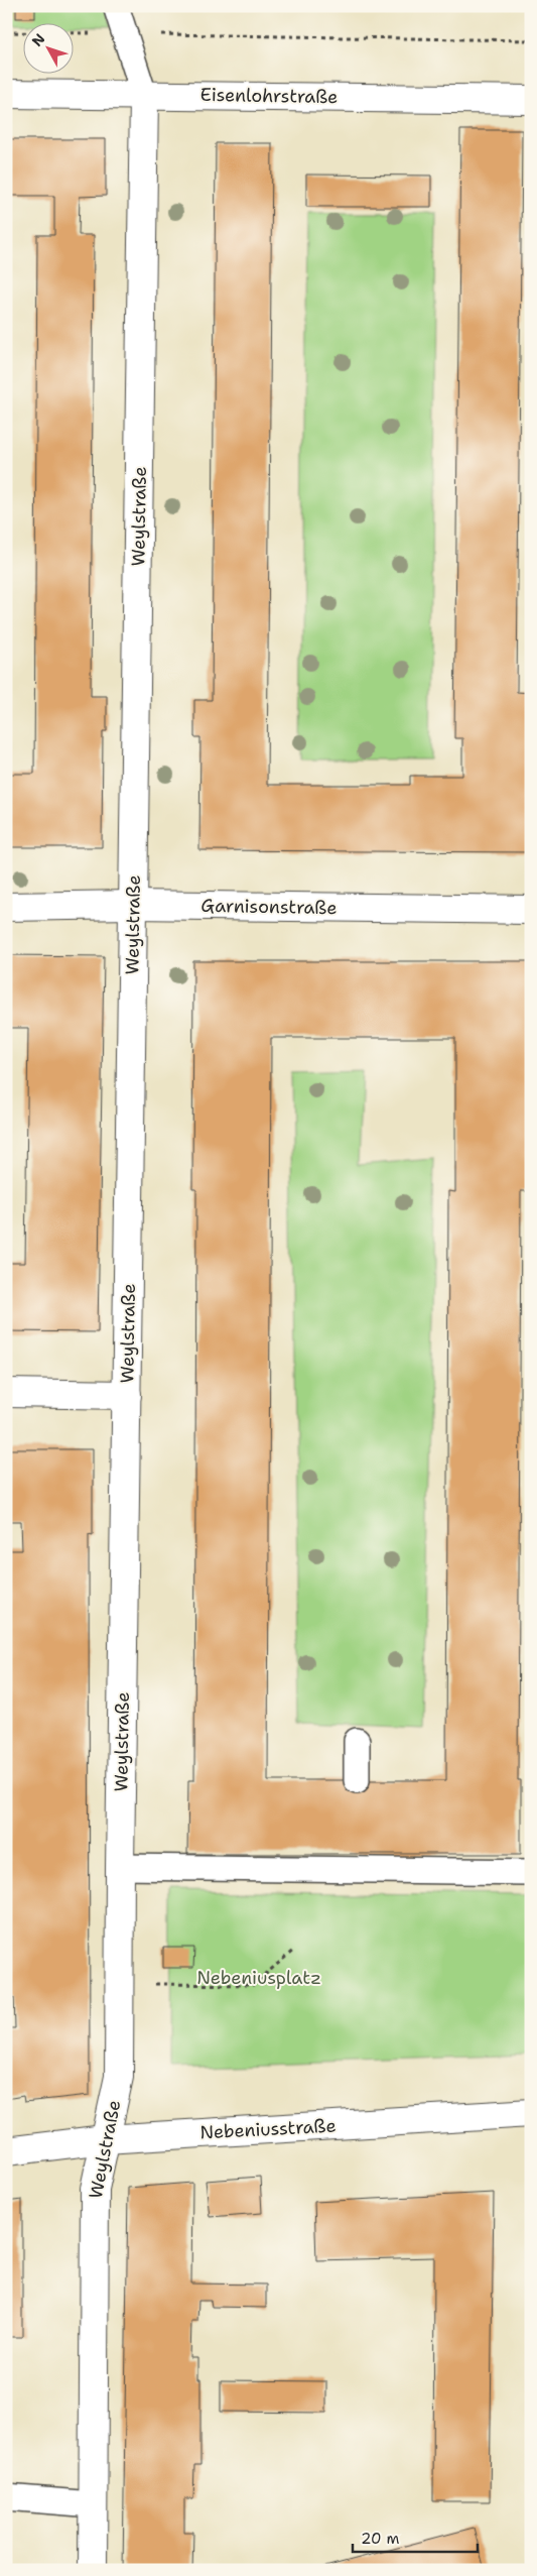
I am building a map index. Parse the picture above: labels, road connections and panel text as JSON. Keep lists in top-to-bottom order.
{
  "streets": {
    "street": [
      "Eisenlohrstraße",
      "Weylstraße",
      "Garnisonstraße",
      "Nebeniusstraße"
    ]
  },
  "crossings": [
    ["Eisenlohrstraße", "Weylstraße"],
    ["Weylstraße", "Garnisonstraße"],
    ["Weylstraße", "Nebeniusstraße"]
  ],
  "parks": ["Nebeniusplatz"],
  "scale_bar": "20 m",
  "north": "top left"
}
